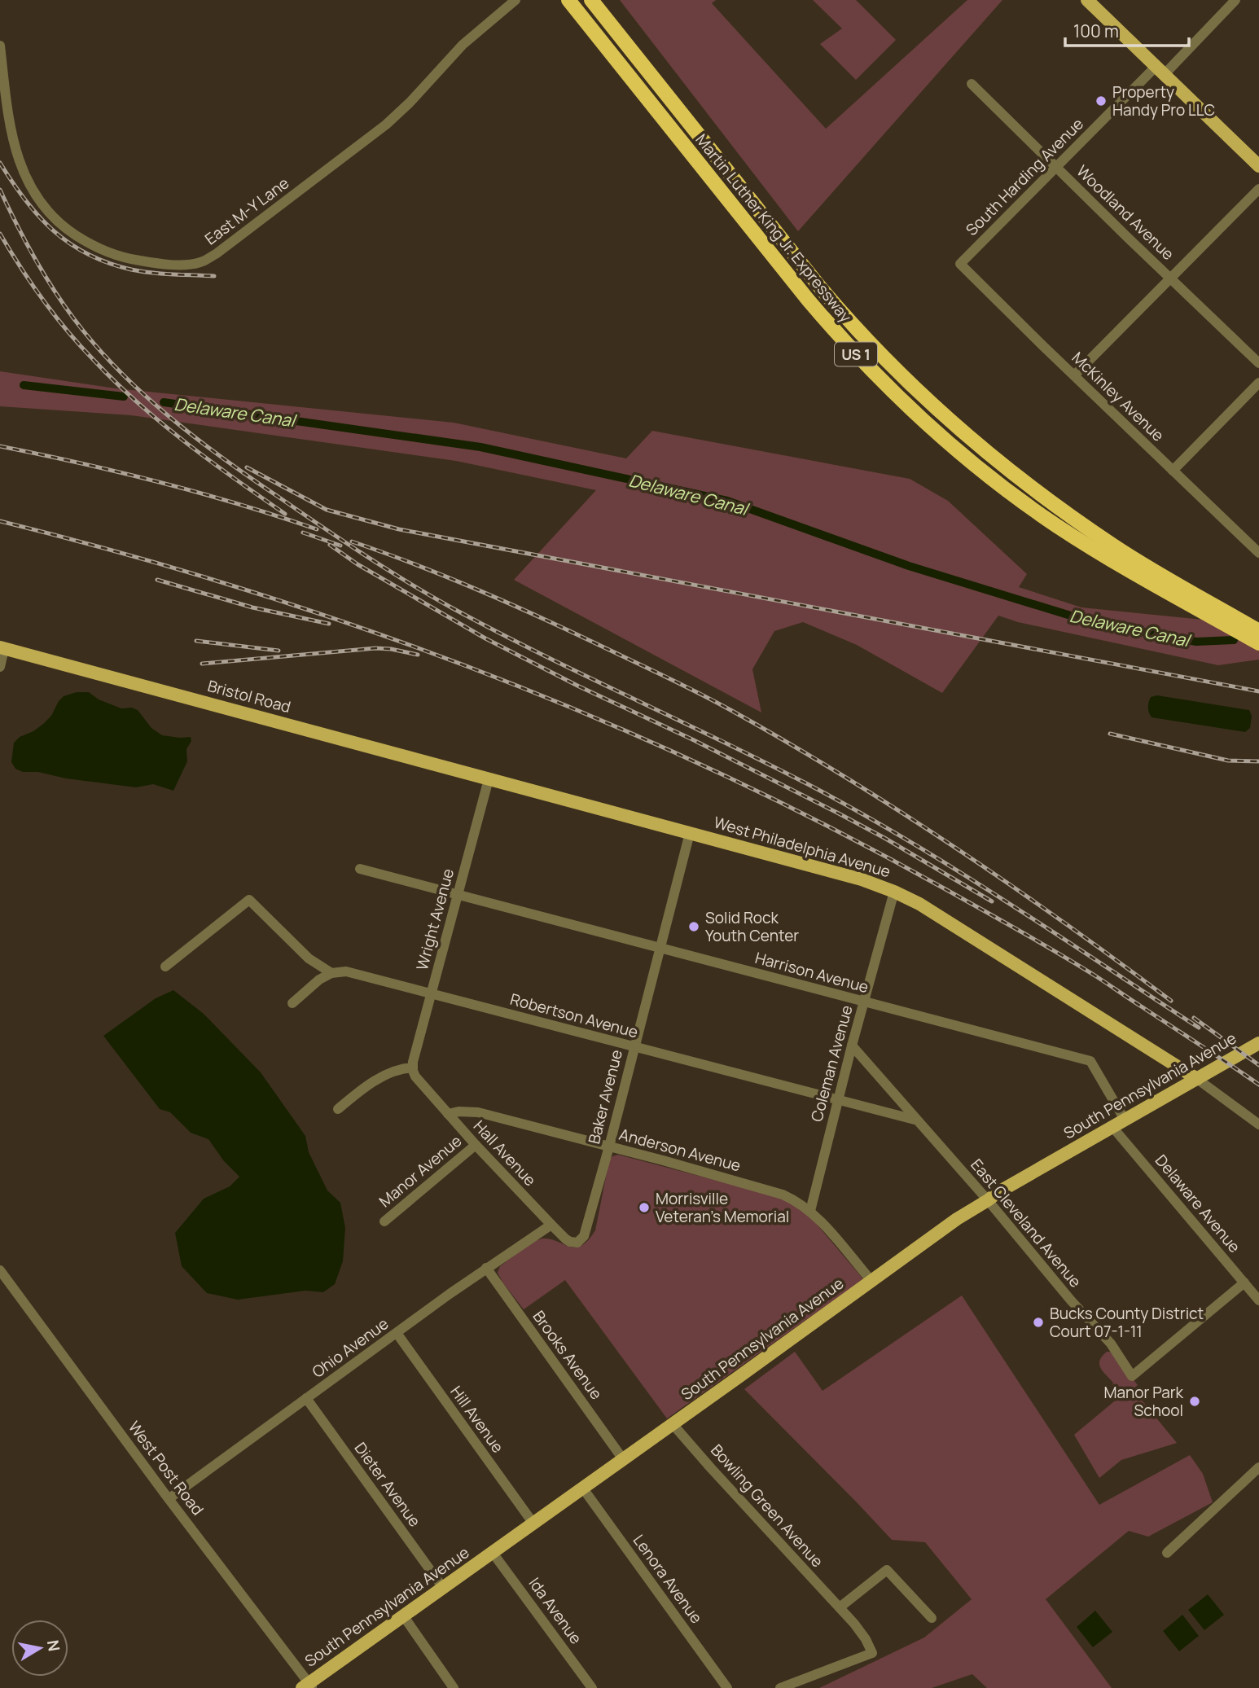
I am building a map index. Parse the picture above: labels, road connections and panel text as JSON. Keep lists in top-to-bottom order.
{
  "streets": {
    "highway": ["Martin Luther King Jr. Expressway", "US 1"],
    "main road": ["Bristol Road", "West Philadelphia Avenue", "South Pennsylvania Avenue"],
    "street": [
      "South Harding Avenue",
      "East M-Y Lane",
      "Woodland Avenue",
      "McKinley Avenue",
      "Wright Avenue",
      "Harrison Avenue",
      "Robertson Avenue",
      "Coleman Avenue",
      "Baker Avenue",
      "Anderson Avenue",
      "Hall Avenue",
      "Manor Avenue",
      "Delaware Avenue",
      "East Cleveland Avenue",
      "Ohio Avenue",
      "Brooks Avenue",
      "Hill Avenue",
      "West Post Road",
      "Dieter Avenue",
      "Bowling Green Avenue",
      "Lenora Avenue",
      "Ida Avenue"
    ]
  },
  "crossings": [
    ["South Harding Avenue", "Woodland Avenue"],
    ["South Harding Avenue", "McKinley Avenue"],
    ["Bristol Road", "West Philadelphia Avenue"],
    ["Bristol Road", "Wright Avenue"],
    ["West Philadelphia Avenue", "Wright Avenue"],
    ["West Philadelphia Avenue", "Coleman Avenue"],
    ["West Philadelphia Avenue", "South Pennsylvania Avenue"],
    ["West Philadelphia Avenue", "Baker Avenue"],
    ["Wright Avenue", "Harrison Avenue"],
    ["Wright Avenue", "Robertson Avenue"],
    ["Wright Avenue", "Hall Avenue"],
    ["Harrison Avenue", "Coleman Avenue"],
    ["Harrison Avenue", "South Pennsylvania Avenue"],
    ["Harrison Avenue", "Baker Avenue"],
    ["Robertson Avenue", "Coleman Avenue"],
    ["Robertson Avenue", "Baker Avenue"],
    ["Robertson Avenue", "East Cleveland Avenue"],
    ["Coleman Avenue", "Anderson Avenue"],
    ["Coleman Avenue", "East Cleveland Avenue"],
    ["South Pennsylvania Avenue", "Anderson Avenue"],
    ["South Pennsylvania Avenue", "Delaware Avenue"],
    ["South Pennsylvania Avenue", "East Cleveland Avenue"],
    ["South Pennsylvania Avenue", "Brooks Avenue"],
    ["South Pennsylvania Avenue", "Hill Avenue"],
    ["South Pennsylvania Avenue", "West Post Road"],
    ["South Pennsylvania Avenue", "Dieter Avenue"],
    ["South Pennsylvania Avenue", "Bowling Green Avenue"],
    ["South Pennsylvania Avenue", "Lenora Avenue"],
    ["South Pennsylvania Avenue", "Ida Avenue"],
    ["Baker Avenue", "Anderson Avenue"],
    ["Baker Avenue", "Hall Avenue"],
    ["Anderson Avenue", "Hall Avenue"],
    ["Hall Avenue", "Manor Avenue"],
    ["Hall Avenue", "Ohio Avenue"],
    ["Delaware Avenue", "East Cleveland Avenue"],
    ["Ohio Avenue", "Brooks Avenue"],
    ["Ohio Avenue", "Hill Avenue"],
    ["Ohio Avenue", "West Post Road"],
    ["Ohio Avenue", "Dieter Avenue"]
  ],
  "water": ["Delaware Canal"],
  "places": [
    "Property Handy Pro LLC",
    "Solid Rock Youth Center",
    "Morrisville Veteran's Memorial",
    "Bucks County District Court 07-1-11",
    "Manor Park School"
  ],
  "scale_bar": "100 m",
  "north": "right"
}
